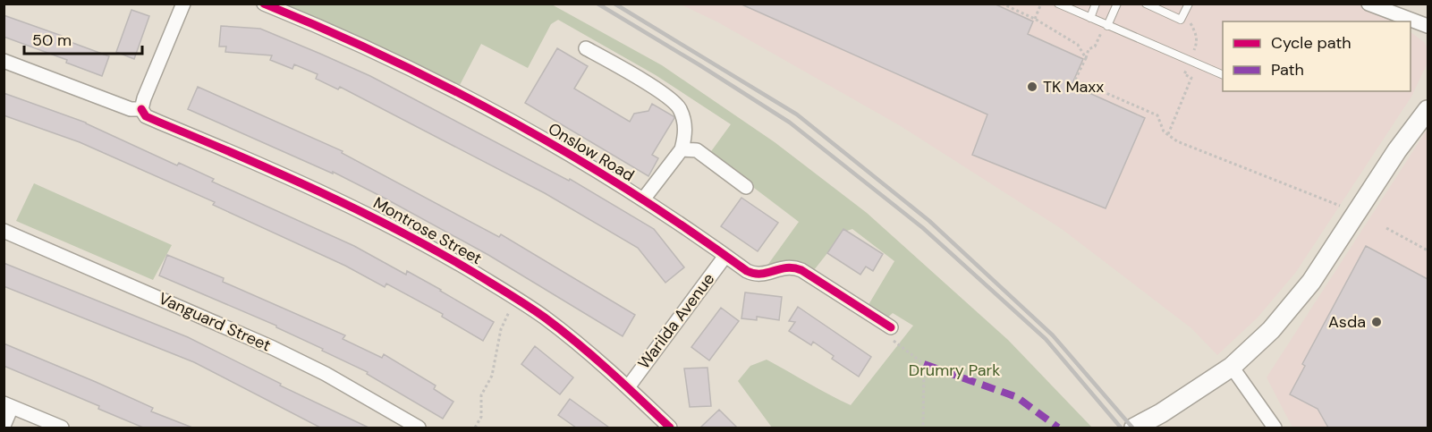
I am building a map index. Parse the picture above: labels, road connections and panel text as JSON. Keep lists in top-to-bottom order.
{
  "streets": {
    "street": [
      "Onslow Road",
      "Montrose Street",
      "Warilda Avenue",
      "Vanguard Street"
    ]
  },
  "crossings": [
    ["Onslow Road", "Warilda Avenue"],
    ["Montrose Street", "Warilda Avenue"]
  ],
  "parks": ["Drumry Park"],
  "places": ["TK Maxx", "Asda"],
  "legend": ["Cycle path", "Path"],
  "scale_bar": "50 m"
}
